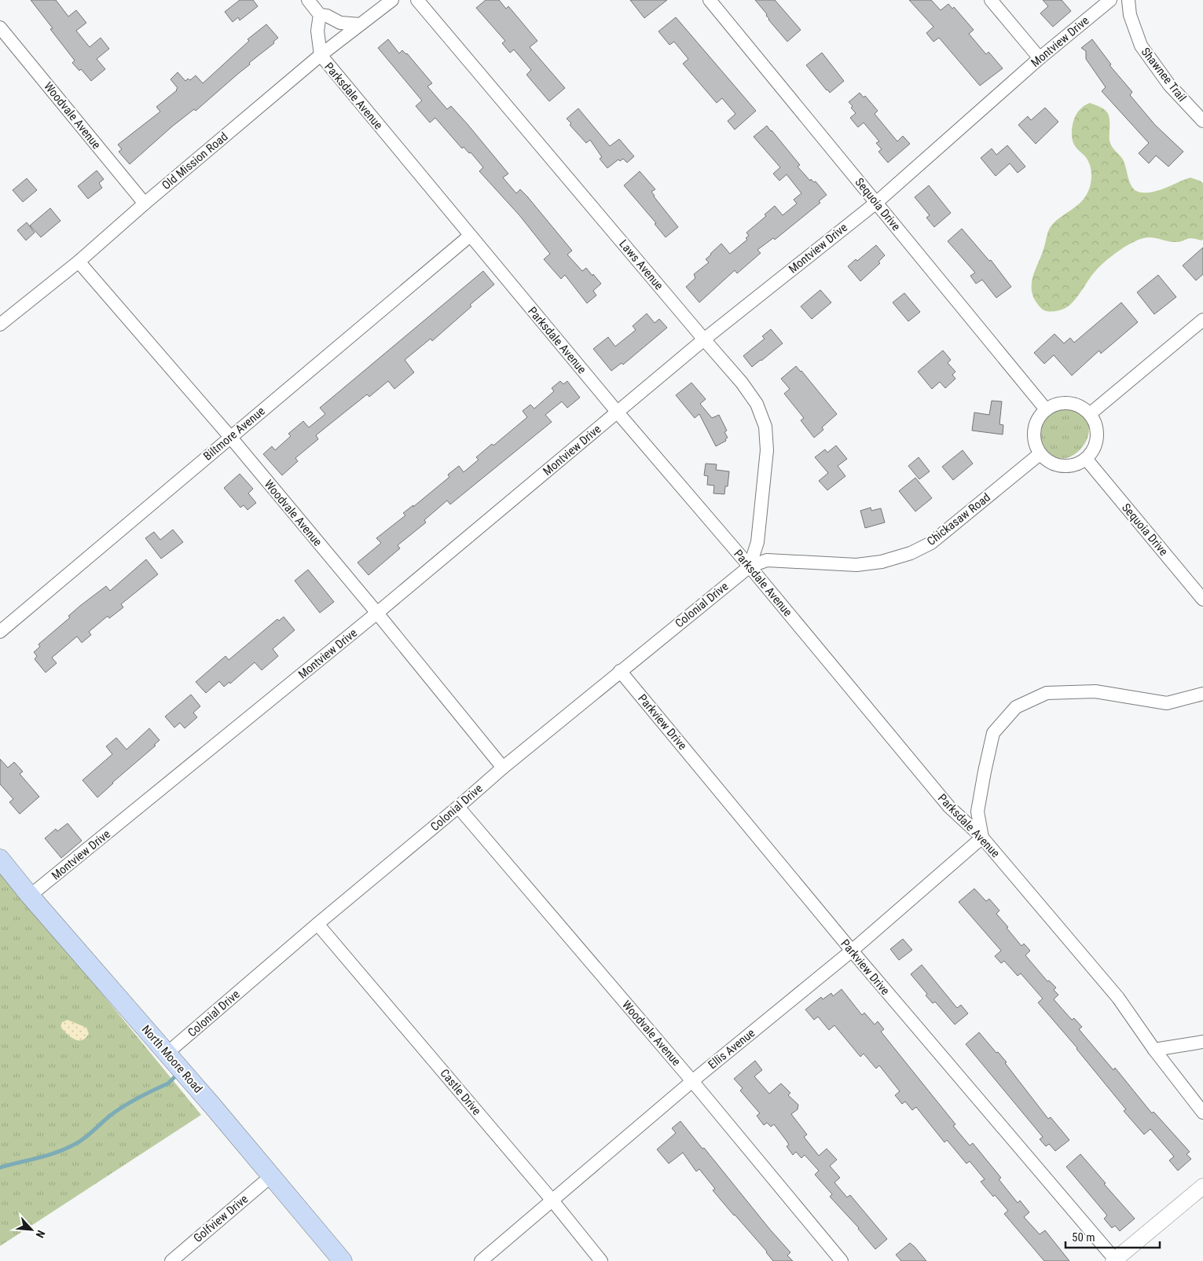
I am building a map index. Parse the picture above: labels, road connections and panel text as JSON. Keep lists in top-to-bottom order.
{
  "streets": {
    "main road": ["North Moore Road"],
    "street": [
      "Montview Drive",
      "Shawnee Trail",
      "Parksdale Avenue",
      "Woodvale Avenue",
      "Old Mission Road",
      "Sequoia Drive",
      "Laws Avenue",
      "Biltmore Avenue",
      "Chickasaw Road",
      "Colonial Drive",
      "Parkview Drive",
      "Ellis Avenue",
      "Castle Drive",
      "Golfview Drive"
    ]
  },
  "crossings": [
    ["Montview Drive", "Parksdale Avenue"],
    ["Montview Drive", "Woodvale Avenue"],
    ["Montview Drive", "Sequoia Drive"],
    ["Montview Drive", "Laws Avenue"],
    ["Montview Drive", "North Moore Road"],
    ["Parksdale Avenue", "Old Mission Road"],
    ["Parksdale Avenue", "Laws Avenue"],
    ["Parksdale Avenue", "Biltmore Avenue"],
    ["Parksdale Avenue", "Chickasaw Road"],
    ["Parksdale Avenue", "Colonial Drive"],
    ["Parksdale Avenue", "Ellis Avenue"],
    ["Woodvale Avenue", "Old Mission Road"],
    ["Woodvale Avenue", "Biltmore Avenue"],
    ["Woodvale Avenue", "Colonial Drive"],
    ["Woodvale Avenue", "Ellis Avenue"],
    ["Sequoia Drive", "Chickasaw Road"],
    ["Laws Avenue", "Chickasaw Road"],
    ["Laws Avenue", "Colonial Drive"],
    ["Chickasaw Road", "Colonial Drive"],
    ["Colonial Drive", "Parkview Drive"],
    ["Colonial Drive", "North Moore Road"],
    ["Colonial Drive", "Castle Drive"],
    ["Parkview Drive", "Ellis Avenue"],
    ["Ellis Avenue", "Castle Drive"],
    ["North Moore Road", "Golfview Drive"]
  ],
  "scale_bar": "50 m",
  "north": "bottom right"
}
